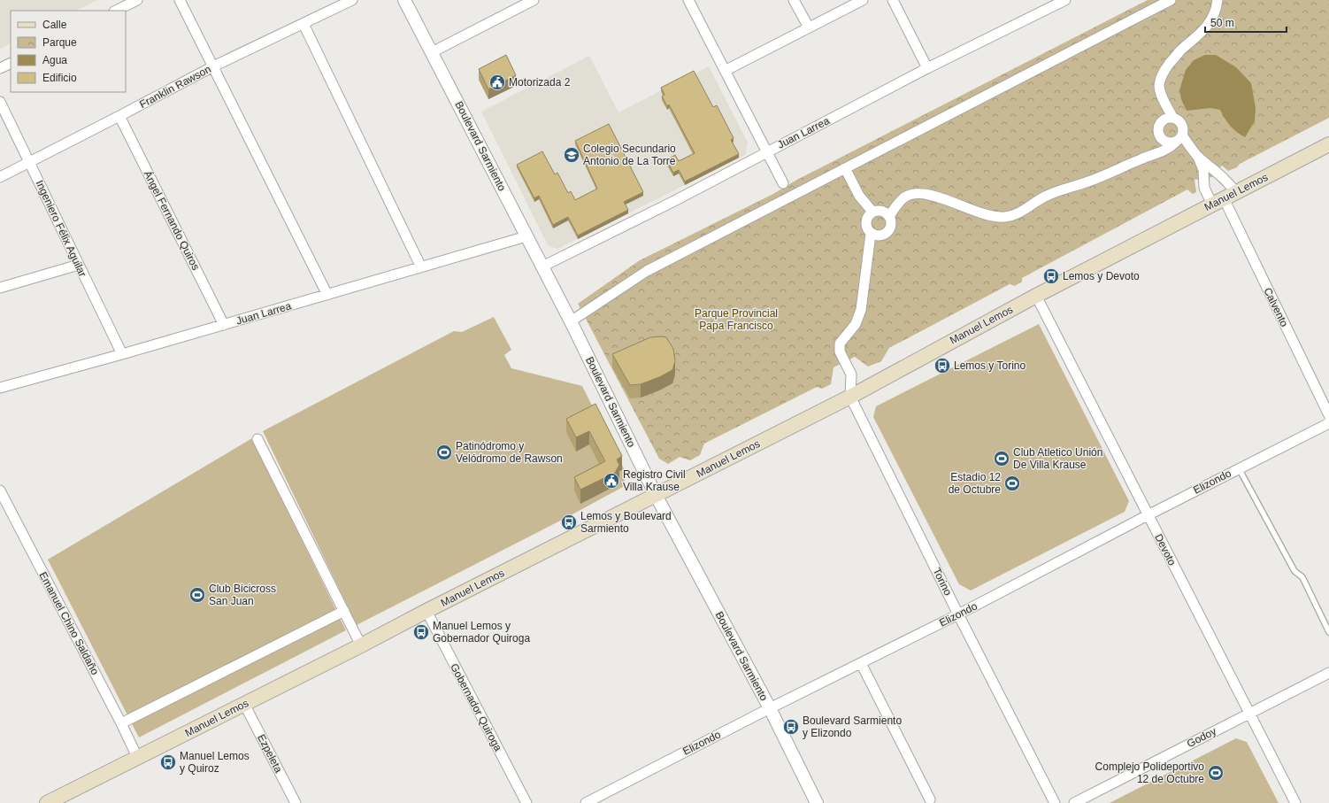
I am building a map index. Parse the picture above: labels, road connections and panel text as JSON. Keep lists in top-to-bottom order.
{
  "streets": {
    "main road": ["Manuel Lemos"],
    "street": [
      "Franklin Rawson",
      "Juan Larrea",
      "Boulevard Sarmiento",
      "Ángel Fernando Quiros",
      "Ingeniero Félix Aguilar",
      "Calvento",
      "Elizondo",
      "Devoto",
      "Torino",
      "Emanuel Chino Saldaño",
      "Gobernador Quiroga",
      "Godoy",
      "Ezpeleta"
    ]
  },
  "crossings": [
    ["Franklin Rawson", "Ángel Fernando Quiros"],
    ["Franklin Rawson", "Ingeniero Félix Aguilar"],
    ["Juan Larrea", "Boulevard Sarmiento"],
    ["Juan Larrea", "Ángel Fernando Quiros"],
    ["Juan Larrea", "Ingeniero Félix Aguilar"],
    ["Boulevard Sarmiento", "Manuel Lemos"],
    ["Boulevard Sarmiento", "Elizondo"],
    ["Manuel Lemos", "Calvento"],
    ["Manuel Lemos", "Devoto"],
    ["Manuel Lemos", "Torino"],
    ["Manuel Lemos", "Emanuel Chino Saldaño"],
    ["Manuel Lemos", "Gobernador Quiroga"],
    ["Manuel Lemos", "Ezpeleta"],
    ["Elizondo", "Devoto"],
    ["Elizondo", "Torino"],
    ["Devoto", "Godoy"]
  ],
  "parks": ["Parque Provincial Papa Francisco"],
  "places": {
    "public building": ["Motorizada 2", "Registro Civil Villa Krause"],
    "school or university": ["Colegio Secundario Antonio de La Torre"],
    "bus stop": [
      "Lemos y Devoto",
      "Lemos y Torino",
      "Lemos y Boulevard Sarmiento",
      "Manuel Lemos y Gobernador Quiroga",
      "Boulevard Sarmiento y Elizondo",
      "Manuel Lemos y Quiroz"
    ],
    "sports": [
      "Patinódromo y Velódromo de Rawson",
      "Club Atletico Unión De Villa Krause",
      "Estadio 12 de Octubre",
      "Club Bicicross San Juan",
      "Complejo Polideportivo 12 de Octubre"
    ]
  },
  "legend": [
    "Calle",
    "Parque",
    "Agua",
    "Edificio"
  ],
  "scale_bar": "50 m"
}
